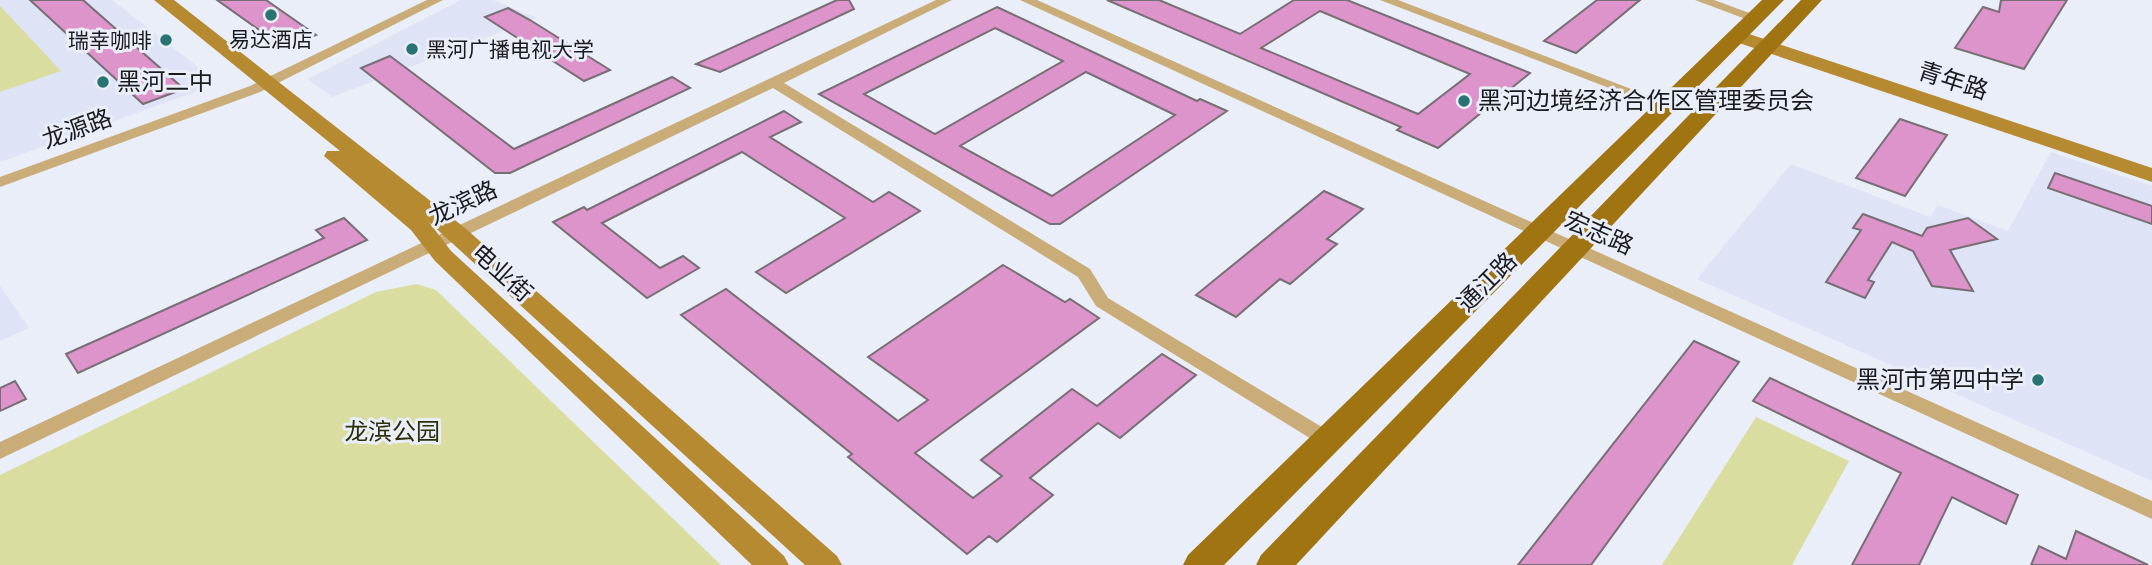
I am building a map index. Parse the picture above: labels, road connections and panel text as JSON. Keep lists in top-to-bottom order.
{
  "streets": {
    "main road": ["通江路"],
    "street": [
      "青年路",
      "龙源路",
      "龙滨路",
      "宏志路",
      "电业街"
    ]
  },
  "crossings": [
    ["青年路", "通江路"],
    ["龙源路", "电业街"],
    ["龙滨路", "电业街"],
    ["宏志路", "通江路"]
  ],
  "parks": ["龙滨公园"],
  "places": [
    "易达酒店",
    "瑞幸咖啡",
    "黑河广播电视大学",
    "黑河二中",
    "黑河边境经济合作区管理委员会",
    "黑河市第四中学"
  ]
}
